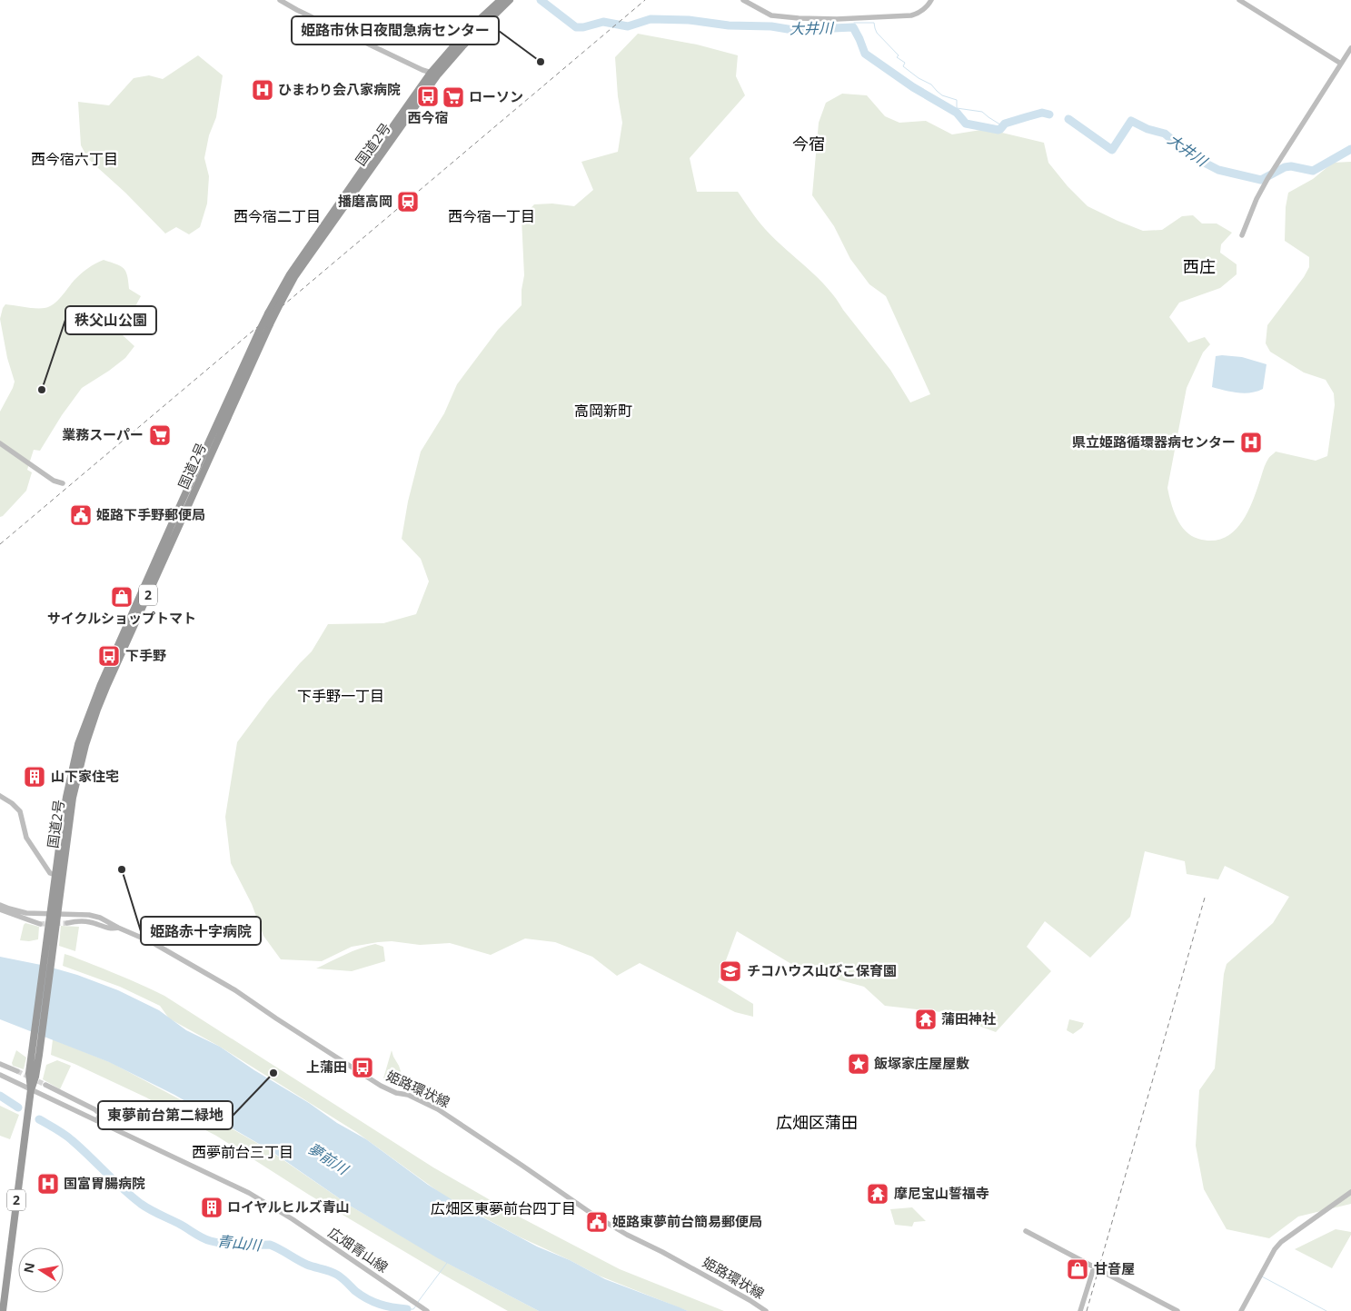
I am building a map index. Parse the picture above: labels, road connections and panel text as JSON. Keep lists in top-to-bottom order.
{
  "streets": {
    "highway": ["国道2号", "2"],
    "main road": ["姫路環状線", "広畑青山線"]
  },
  "crossings": [
    ["国道2号", "姫路環状線"],
    ["国道2号", "広畑青山線"]
  ],
  "districts": [
    "今宿",
    "西今宿六丁目",
    "西今宿二丁目",
    "西今宿一丁目",
    "西庄",
    "高岡新町",
    "下手野一丁目",
    "広畑区蒲田",
    "西夢前台三丁目",
    "広畑区東夢前台四丁目"
  ],
  "water": ["大井川", "夢前川", "青山川"],
  "places": {
    "other": [
      "姫路市休日夜間急病センター",
      "秩父山公園",
      "姫路赤十字病院",
      "東夢前台第二緑地"
    ],
    "hospital": ["ひまわり会八家病院", "県立姫路循環器病センター", "国富胃腸病院"],
    "bus stop": ["西今宿", "下手野", "上蒲田"],
    "supermarket": ["ローソン", "業務スーパー"],
    "station": ["播磨高岡"],
    "public building": ["姫路下手野郵便局", "姫路東夢前台簡易郵便局"],
    "shop": ["サイクルショップトマト", "甘音屋"],
    "building": ["山下家住宅", "ロイヤルヒルズ青山"],
    "school or university": ["チコハウス山びこ保育園"],
    "temple": ["蒲田神社", "摩尼宝山誓福寺"],
    "place": ["飯塚家庄屋屋敷"]
  },
  "north": "left"
}
